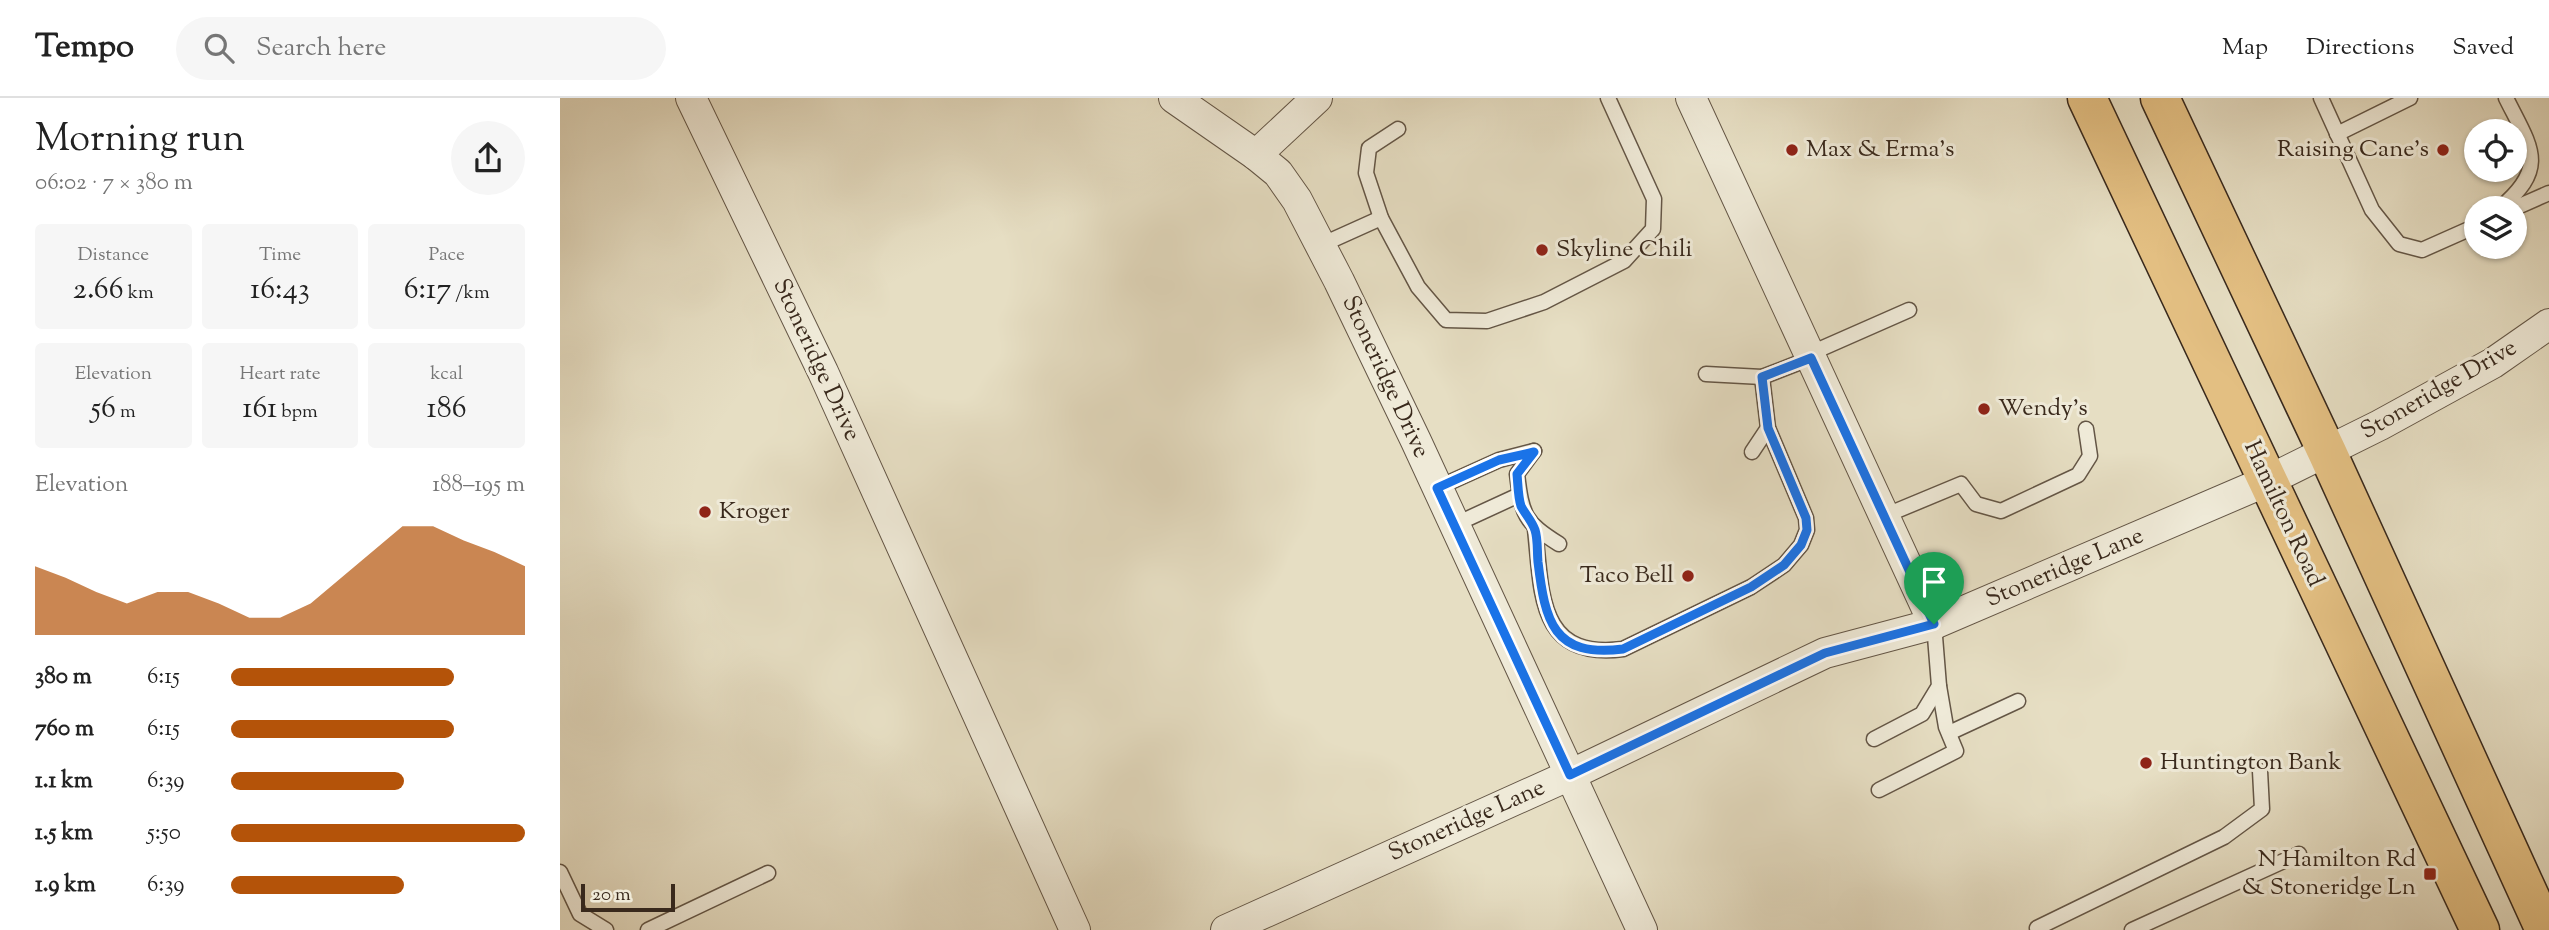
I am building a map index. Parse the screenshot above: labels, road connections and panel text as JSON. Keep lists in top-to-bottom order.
{
  "streets": {
    "main road": ["Hamilton Road"],
    "street": ["Stoneridge Drive", "Stoneridge Lane"]
  },
  "crossings": [
    ["Stoneridge Drive", "Stoneridge Lane"],
    ["Hamilton Road", "Stoneridge Lane"]
  ],
  "places": {
    "other": [
      "Max & Erma's",
      "Raising Cane's",
      "Skyline Chili",
      "Wendy's",
      "Kroger",
      "Taco Bell",
      "Huntington Bank"
    ],
    "transit": ["N Hamilton Rd & Stoneridge Ln"]
  },
  "scale_bar": "20 m",
  "page": {
    "header": "Tempo",
    "search": "Search here",
    "nav": ["Map", "Directions", "Saved"],
    "heading": ["Morning run", "06:02 · 7 × 380 m"],
    "stats": [
      ["Distance", "2.66 km"],
      ["Time", "16:43"],
      ["Pace", "6:17 /km"],
      ["Elevation", "56 m"],
      ["Heart rate", "161 bpm"],
      ["kcal", "186"]
    ],
    "chart": ["Elevation", "188–195 m"],
    "list": [
      {
        "name": "380 m",
        "note": "6:15"
      },
      {
        "name": "760 m",
        "note": "6:15"
      },
      {
        "name": "1.1 km",
        "note": "6:39"
      },
      {
        "name": "1.5 km",
        "note": "5:50"
      },
      {
        "name": "1.9 km",
        "note": "6:39"
      }
    ],
    "scale": "20 m"
  }
}
